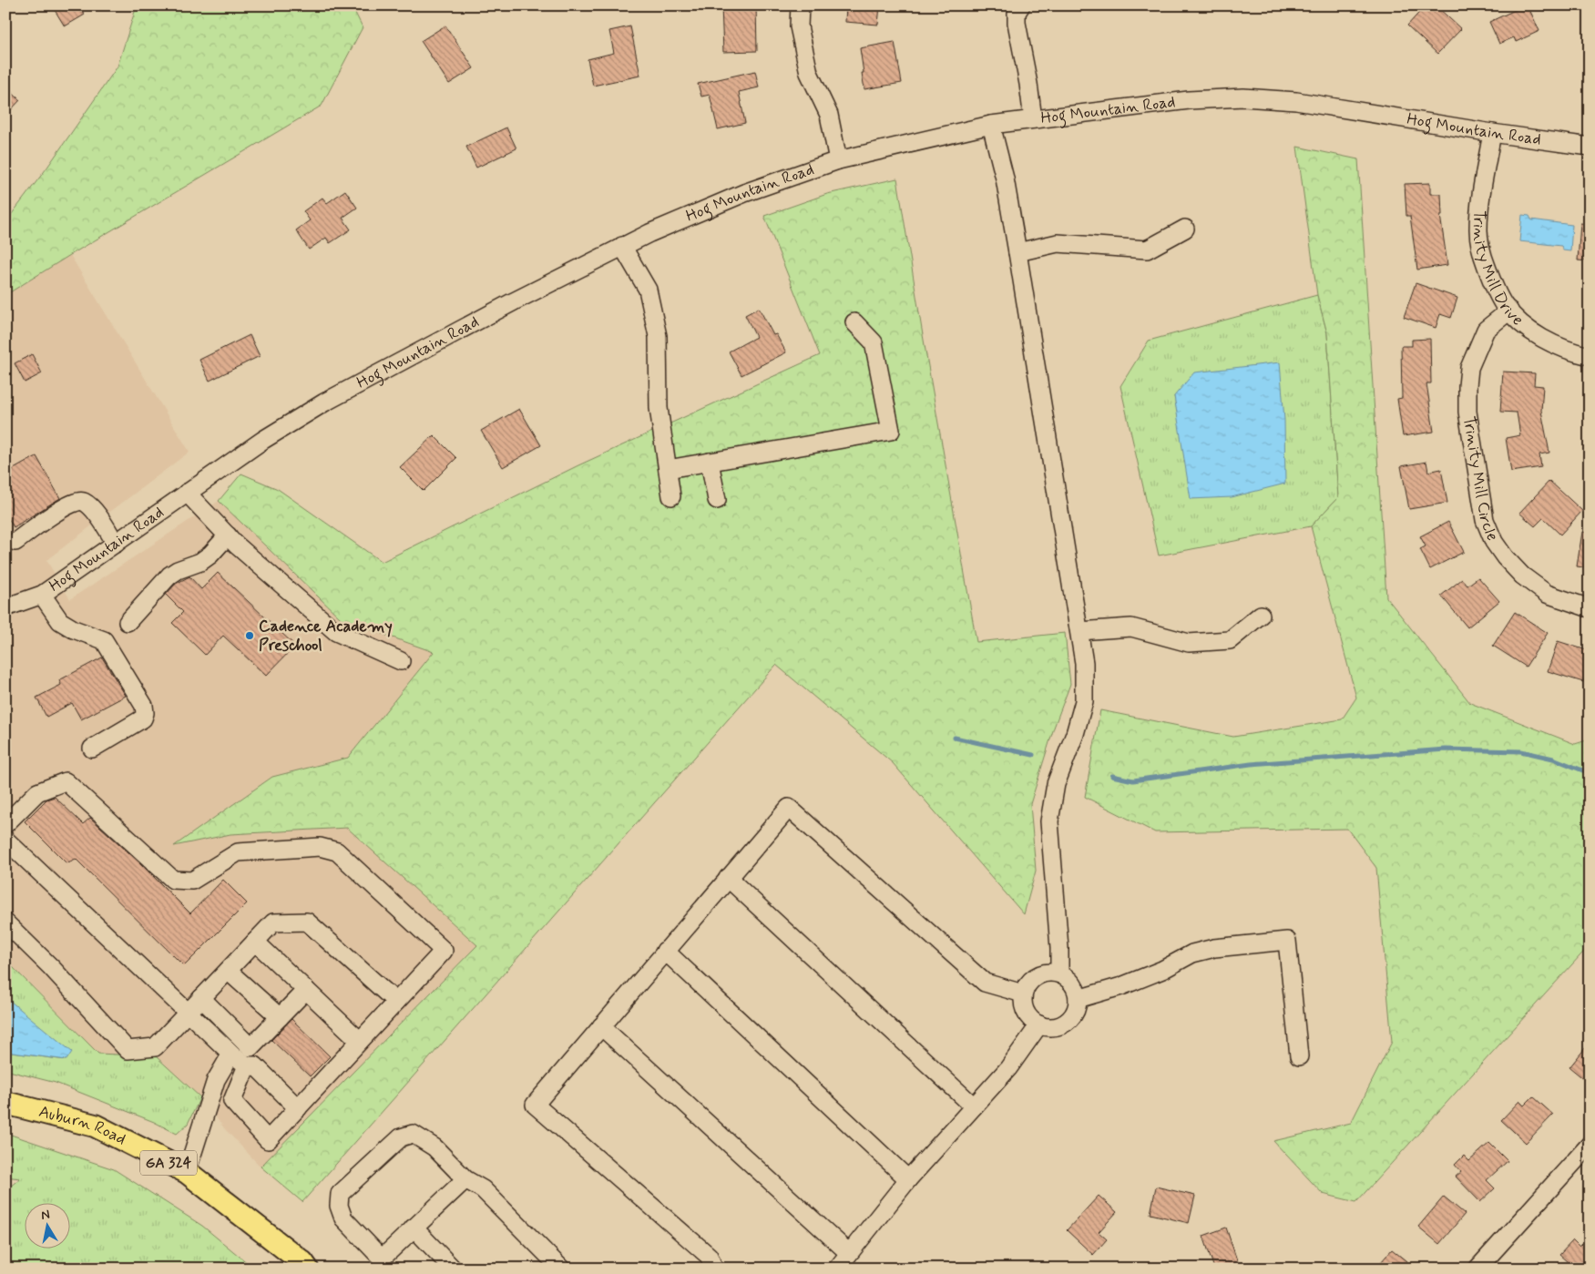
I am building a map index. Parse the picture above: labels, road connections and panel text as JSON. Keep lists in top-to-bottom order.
{
  "streets": {
    "main road": ["Auburn Road", "GA 324"],
    "street": ["Hog Mountain Road", "Trinity Mill Drive", "Trinity Mill Circle"]
  },
  "crossings": [
    ["Hog Mountain Road", "Trinity Mill Drive"],
    ["Trinity Mill Drive", "Trinity Mill Circle"]
  ],
  "places": ["Cadence Academy Preschool"],
  "north": "top"
}
